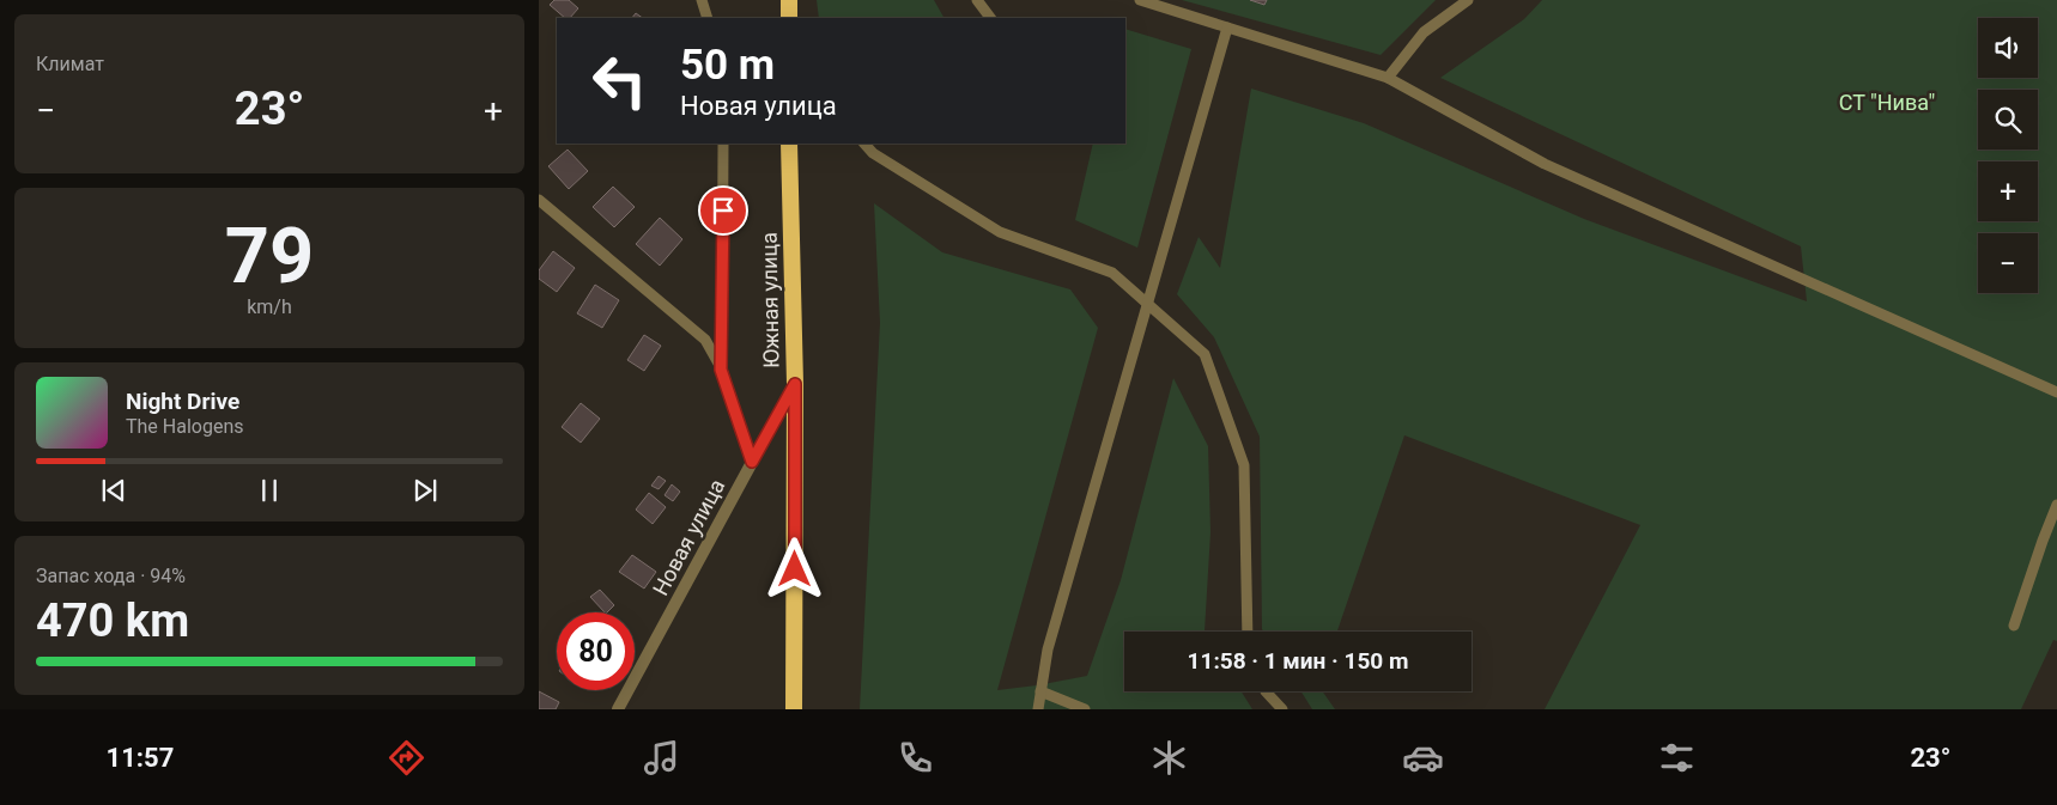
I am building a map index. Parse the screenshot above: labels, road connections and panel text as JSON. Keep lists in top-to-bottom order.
{
  "streets": {
    "highway": ["Южная улица"],
    "street": ["Новая улица"]
  },
  "crossings": [
    ["Южная улица", "Новая улица"]
  ],
  "parks": ["СТ \"Нива\""],
  "page": {
    "tile": [
      "Климат",
      ["79", "km/h"],
      ["Запас хода · 94%", "470 km"]
    ],
    "map_buttons": ["+", "−"],
    "turn": ["50 m", "Новая улица"],
    "heat": ["−", "23°", "+"],
    "song": ["Night Drive", "The Halogens"],
    "limit": "80",
    "trip": "11:58 · 1 мин · 150 m",
    "tabs": ["11:57", "23°"]
  }
}
